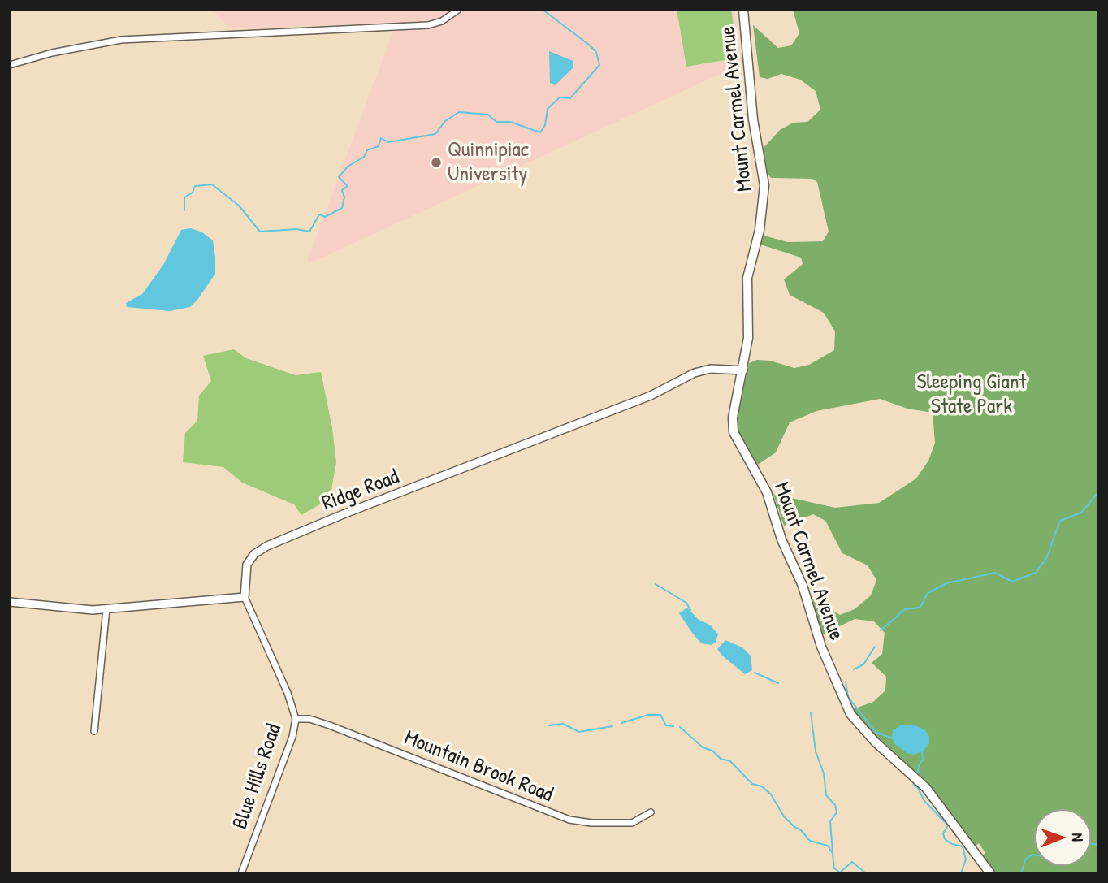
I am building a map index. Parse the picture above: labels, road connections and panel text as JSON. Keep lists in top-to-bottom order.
{
  "streets": {
    "main road": ["Mount Carmel Avenue"],
    "street": ["Ridge Road", "Mountain Brook Road", "Blue Hills Road"]
  },
  "crossings": [
    ["Mount Carmel Avenue", "Ridge Road"],
    ["Ridge Road", "Blue Hills Road"],
    ["Mountain Brook Road", "Blue Hills Road"]
  ],
  "parks": ["Sleeping Giant State Park"],
  "places": ["Quinnipiac University"],
  "north": "right"
}
